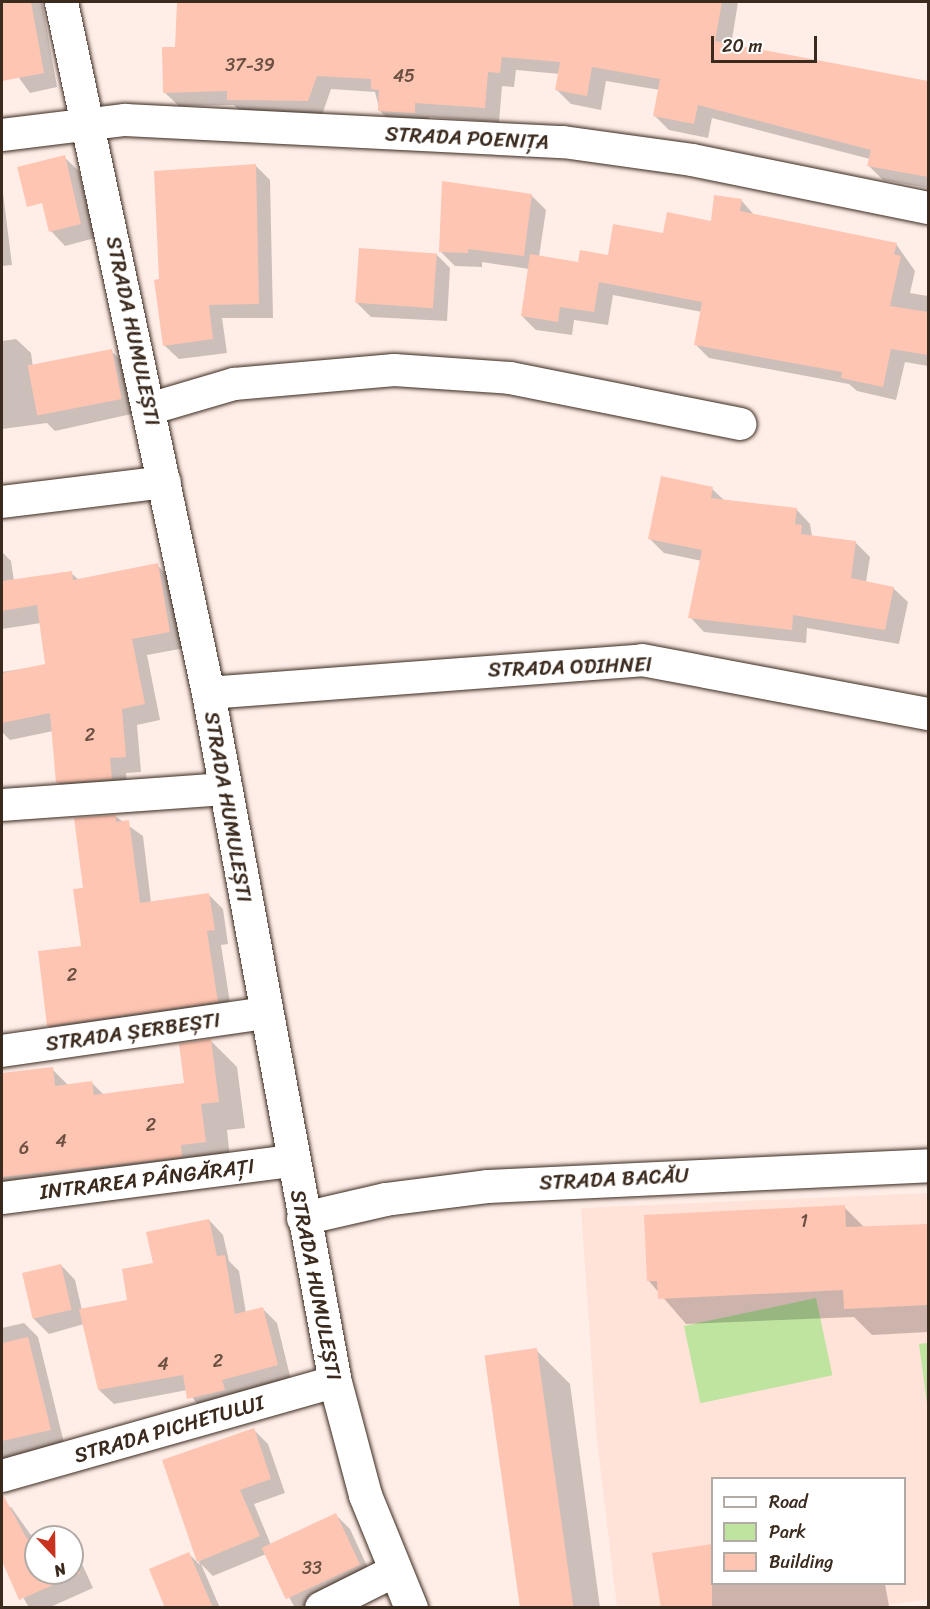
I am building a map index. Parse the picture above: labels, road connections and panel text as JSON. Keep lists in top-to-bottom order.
{
  "streets": {
    "street": [
      "STRADA POENIȚA",
      "STRADA HUMULEȘTI",
      "STRADA ODIHNEI",
      "STRADA ȘERBEȘTI",
      "INTRAREA PÂNGĂRAȚI",
      "STRADA BACĂU",
      "STRADA PICHETULUI"
    ]
  },
  "crossings": [
    ["STRADA POENIȚA", "STRADA HUMULEȘTI"],
    ["STRADA HUMULEȘTI", "STRADA ODIHNEI"],
    ["STRADA HUMULEȘTI", "STRADA ȘERBEȘTI"],
    ["STRADA HUMULEȘTI", "INTRAREA PÂNGĂRAȚI"],
    ["STRADA HUMULEȘTI", "STRADA BACĂU"],
    ["STRADA HUMULEȘTI", "STRADA PICHETULUI"]
  ],
  "house_numbers": [
    "37-39",
    "45",
    "2",
    "2",
    "2",
    "4",
    "6",
    "1",
    "2",
    "4",
    "33"
  ],
  "legend": ["Road", "Park", "Building"],
  "scale_bar": "20 m",
  "north": "bottom"
}
